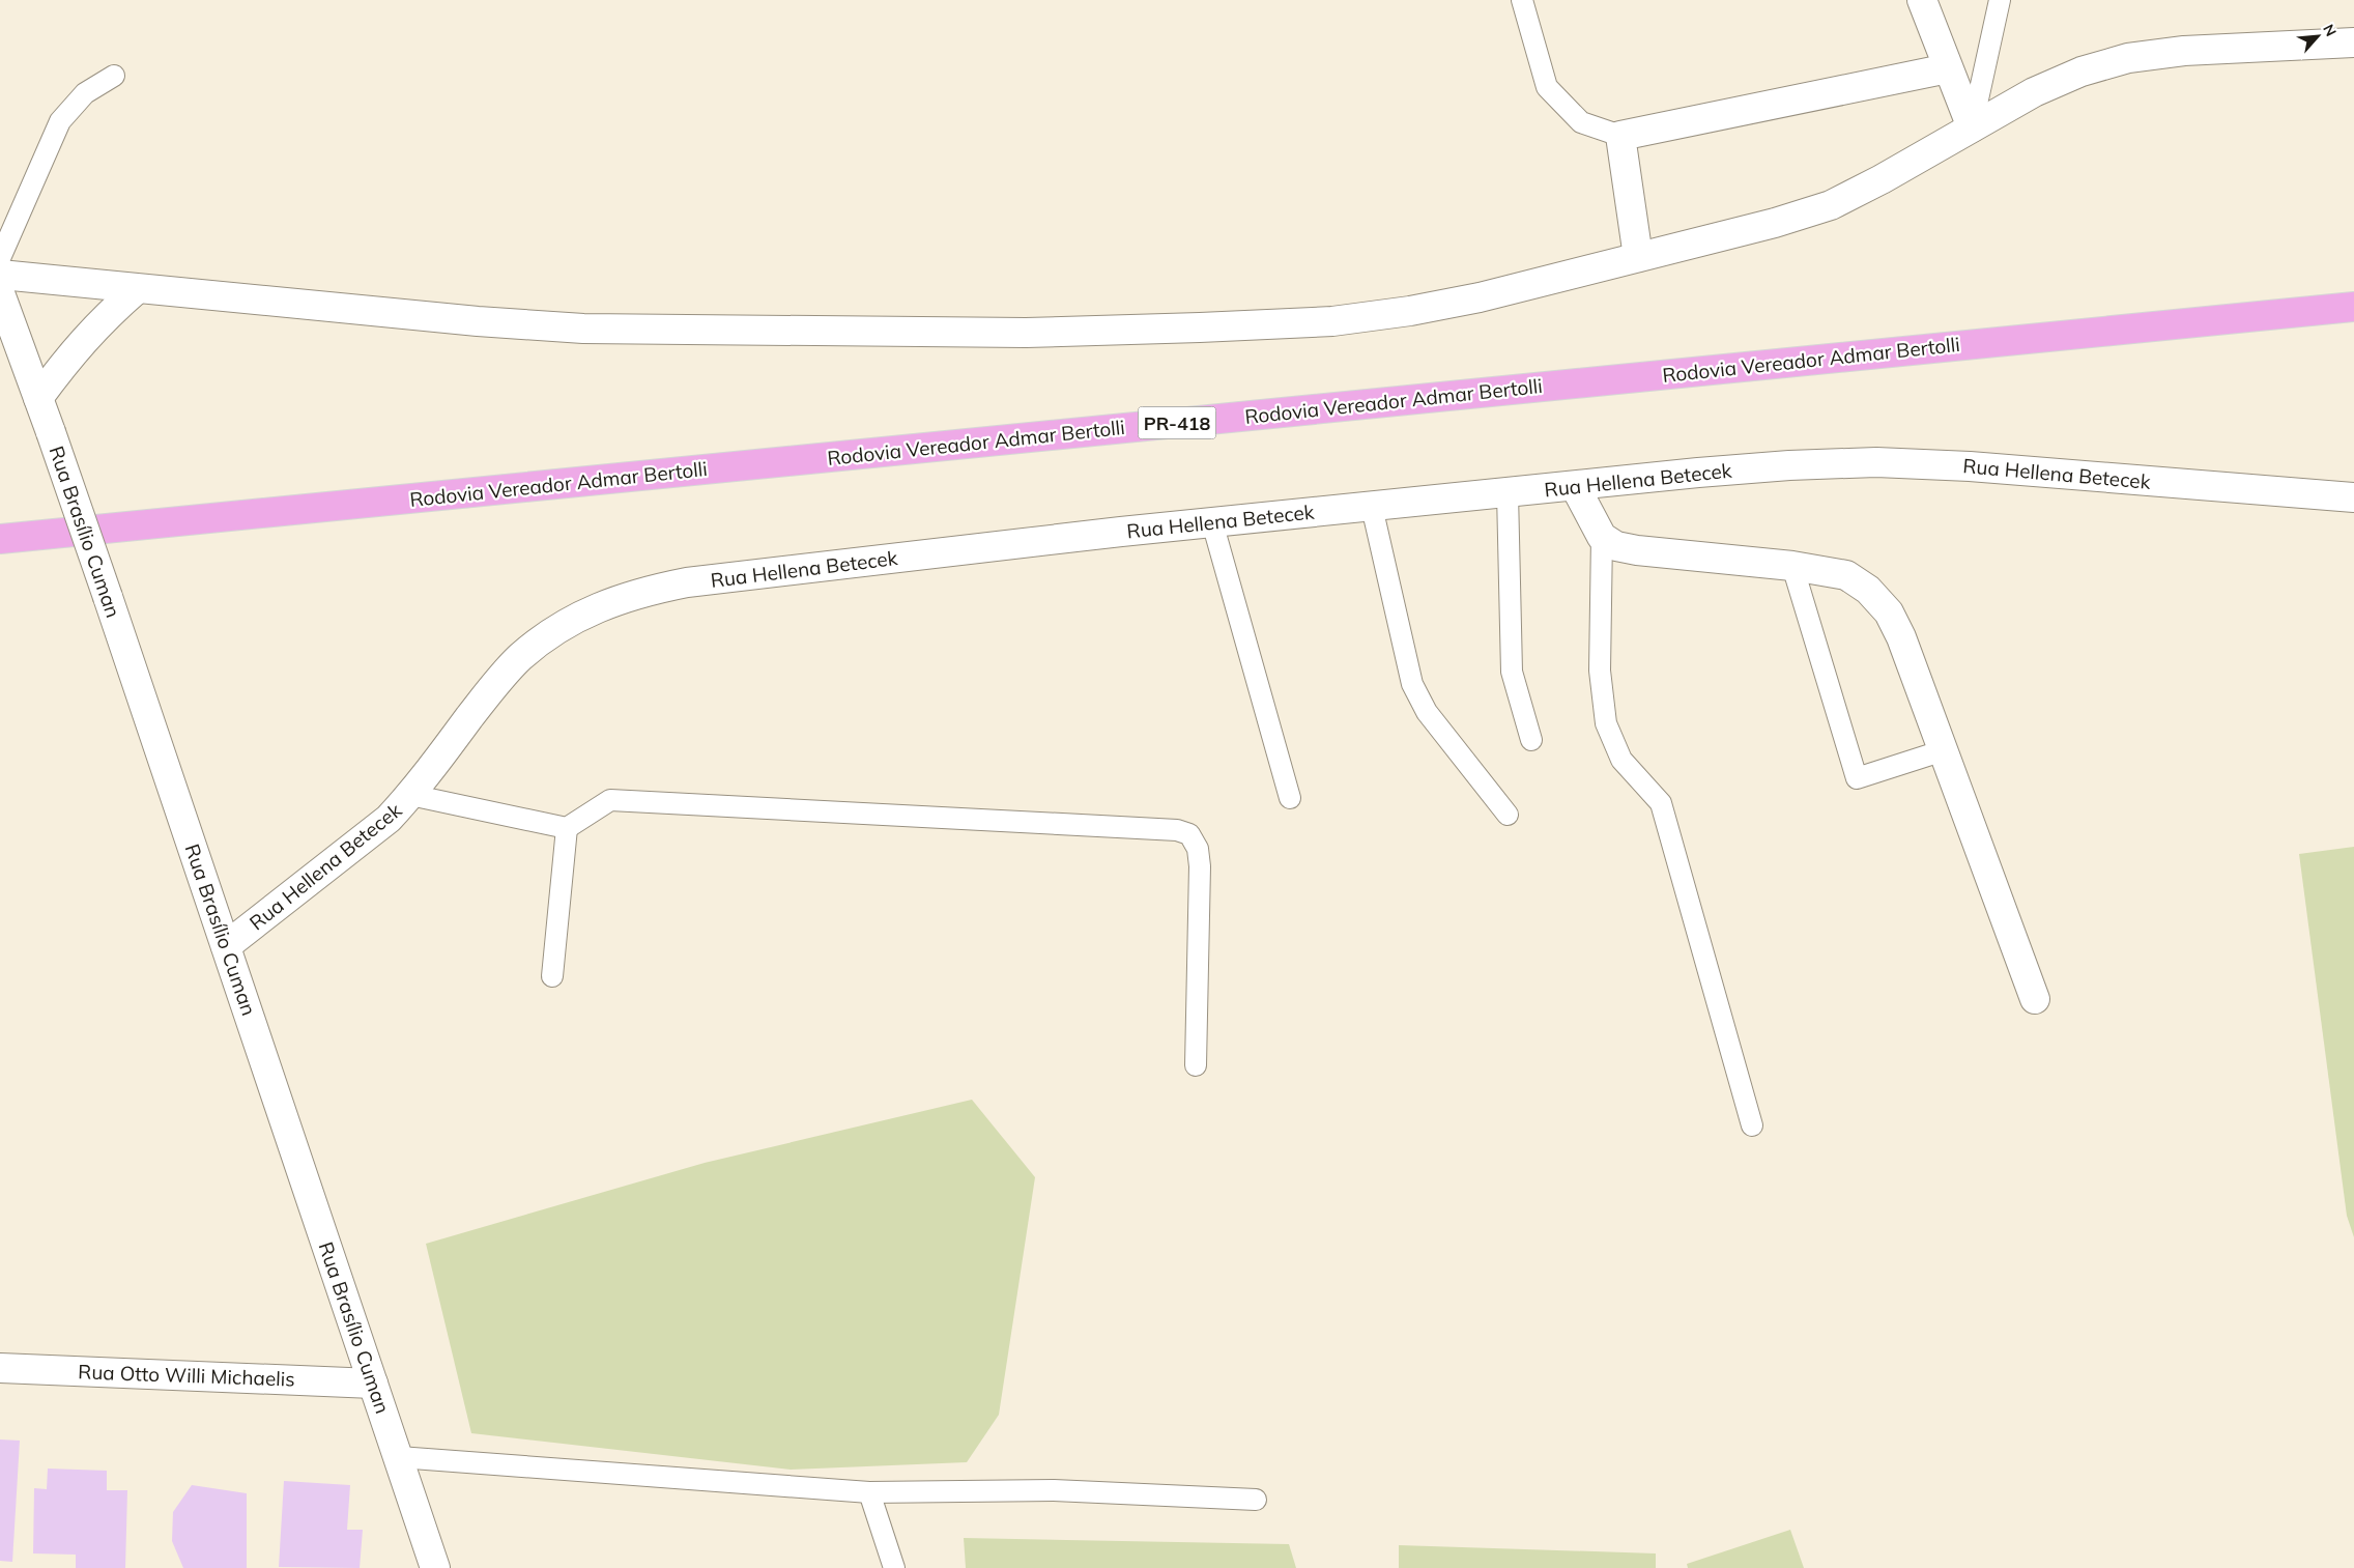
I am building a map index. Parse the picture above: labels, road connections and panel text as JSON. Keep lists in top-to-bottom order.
{
  "streets": {
    "highway": ["Rodovia Vereador Admar Bertolli", "PR-418"],
    "street": ["Rua Hellena Betecek", "Rua Brasílio Cuman", "Rua Otto Willi Michaelis"]
  },
  "crossings": [
    ["Rua Hellena Betecek", "Rua Brasílio Cuman"],
    ["Rua Brasílio Cuman", "Rua Otto Willi Michaelis"]
  ],
  "north": "top right"
}
